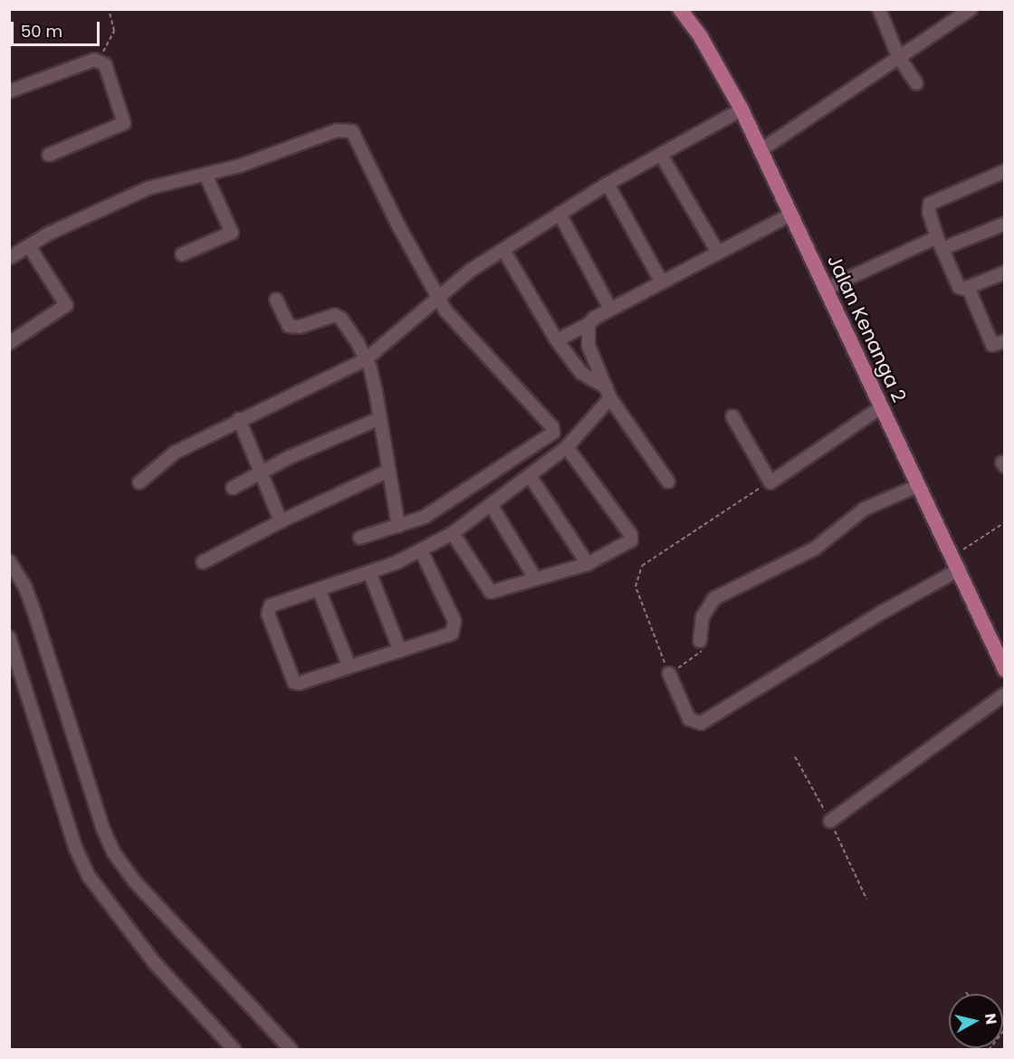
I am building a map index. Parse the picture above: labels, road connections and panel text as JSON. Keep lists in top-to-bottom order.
{
  "streets": {
    "main road": ["Jalan Kenanga 2"]
  },
  "scale_bar": "50 m",
  "north": "right"
}
